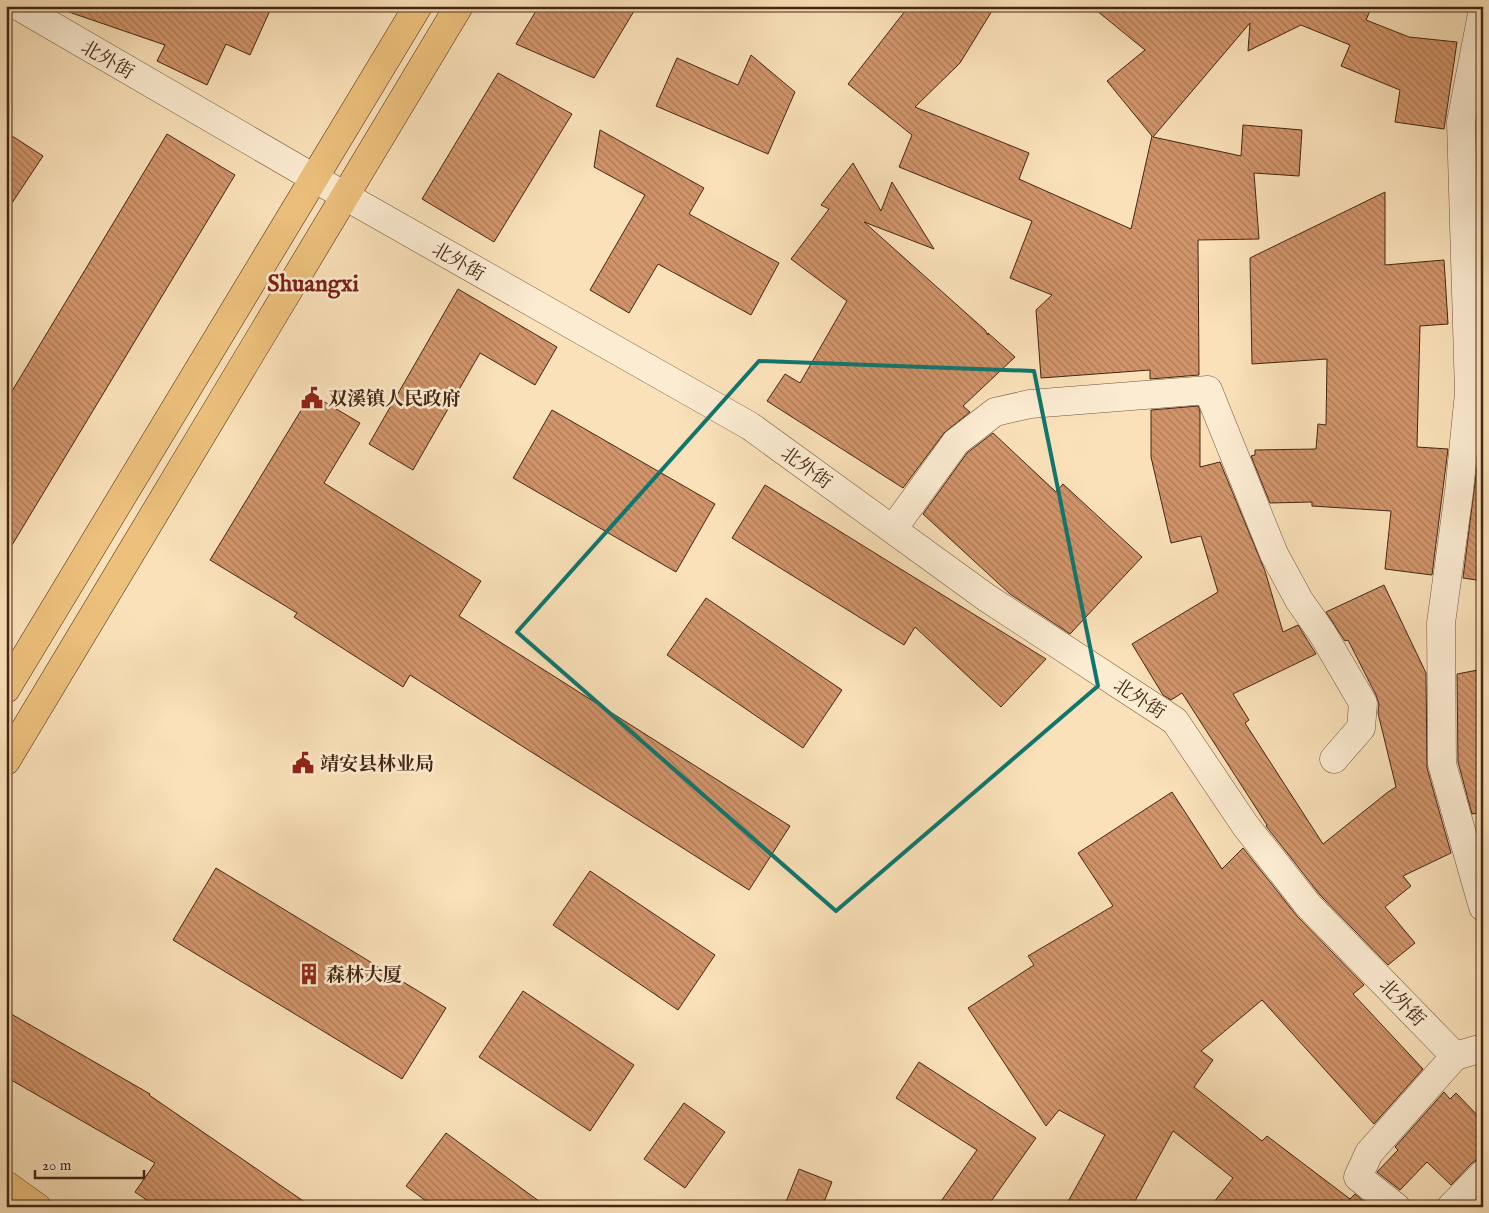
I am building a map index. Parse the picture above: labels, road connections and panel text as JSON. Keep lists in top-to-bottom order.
{
  "streets": {
    "street": ["北外街"]
  },
  "districts": ["Shuangxi"],
  "places": {
    "public building": ["双溪镇人民政府", "靖安县林业局"],
    "building": ["森林大厦"]
  },
  "scale_bar": "20 m"
}
